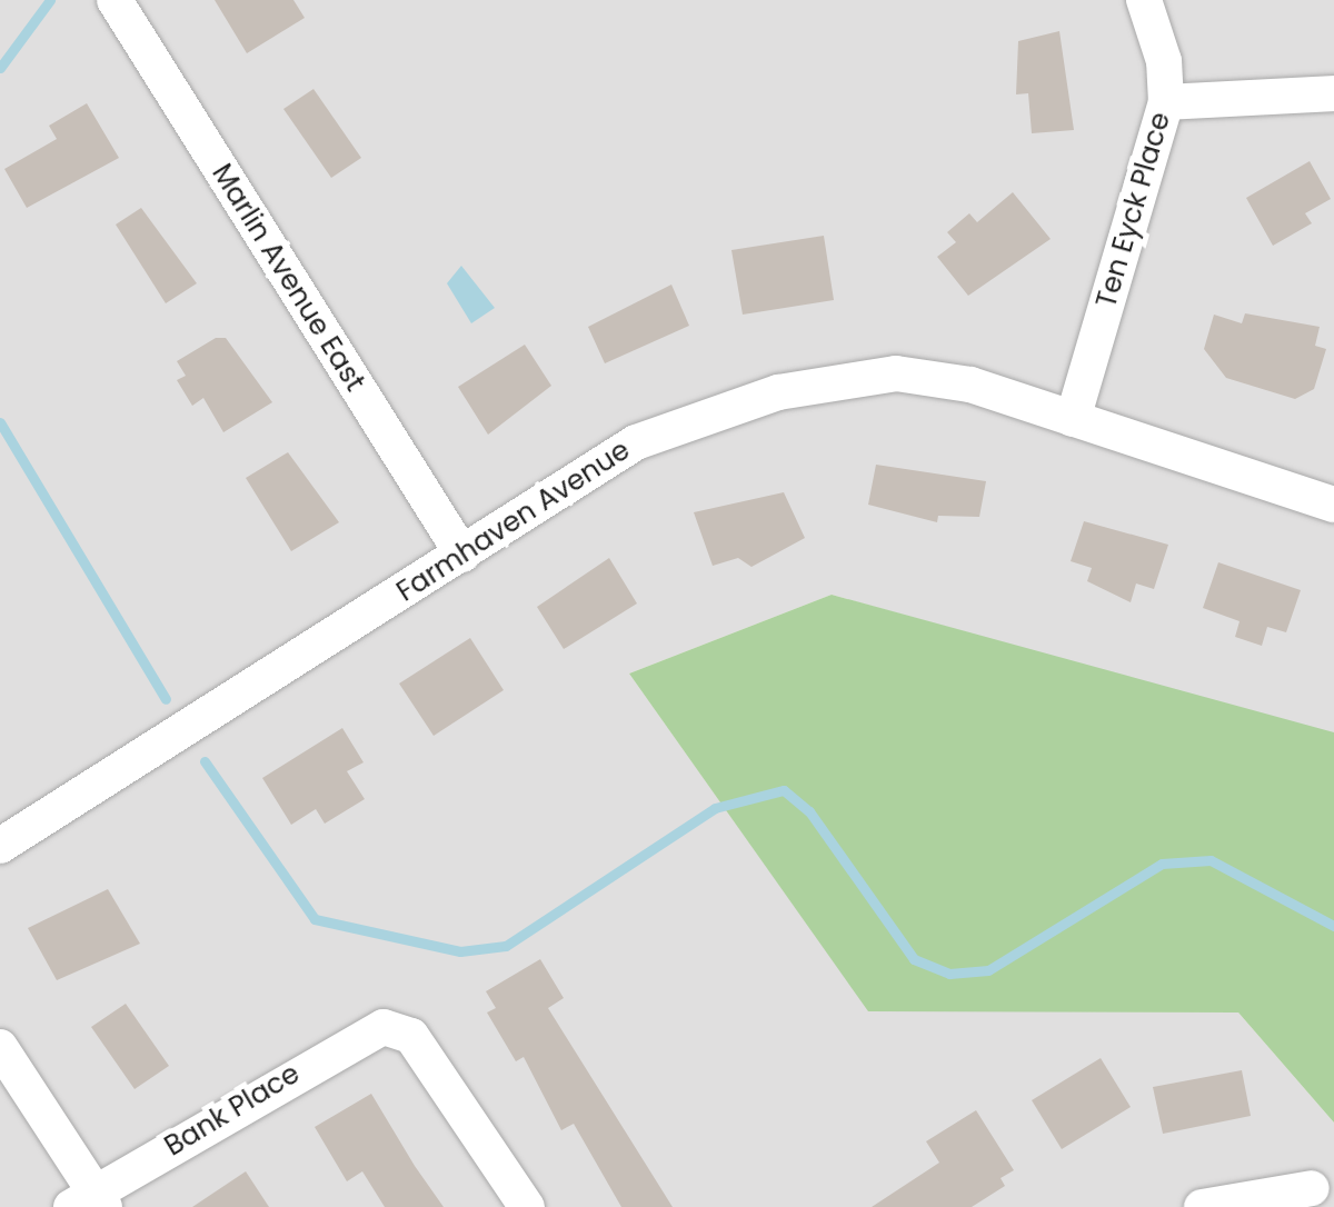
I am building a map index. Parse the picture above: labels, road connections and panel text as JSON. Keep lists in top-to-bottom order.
{
  "streets": {
    "street": [
      "Ten Eyck Place",
      "Marlin Avenue East",
      "Farmhaven Avenue",
      "Bank Place"
    ]
  },
  "crossings": [
    ["Ten Eyck Place", "Farmhaven Avenue"],
    ["Marlin Avenue East", "Farmhaven Avenue"]
  ]
}
